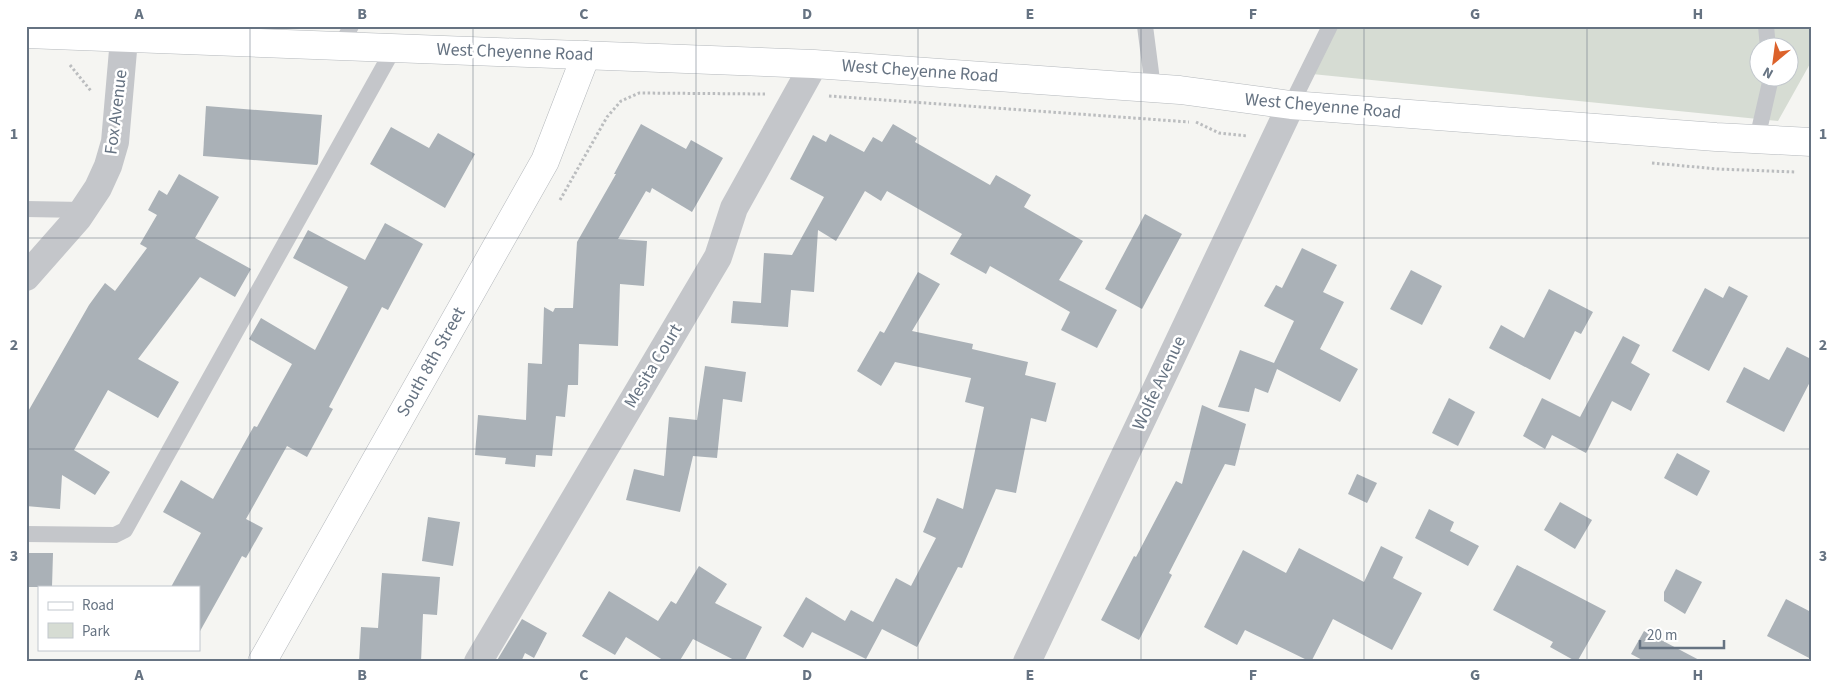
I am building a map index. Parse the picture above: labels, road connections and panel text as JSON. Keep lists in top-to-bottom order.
{
  "streets": {
    "main road": ["West Cheyenne Road", "South 8th Street"],
    "street": ["Fox Avenue", "Mesita Court", "Wolfe Avenue"]
  },
  "crossings": [
    ["West Cheyenne Road", "Fox Avenue"],
    ["West Cheyenne Road", "South 8th Street"],
    ["West Cheyenne Road", "Mesita Court"],
    ["West Cheyenne Road", "Wolfe Avenue"]
  ],
  "legend": ["Road", "Park"],
  "scale_bar": "20 m",
  "north": "bottom left",
  "grid": {
    "columns": [
      "A",
      "B",
      "C",
      "D",
      "E",
      "F",
      "G",
      "H"
    ],
    "rows": ["1", "2", "3"]
  }
}
